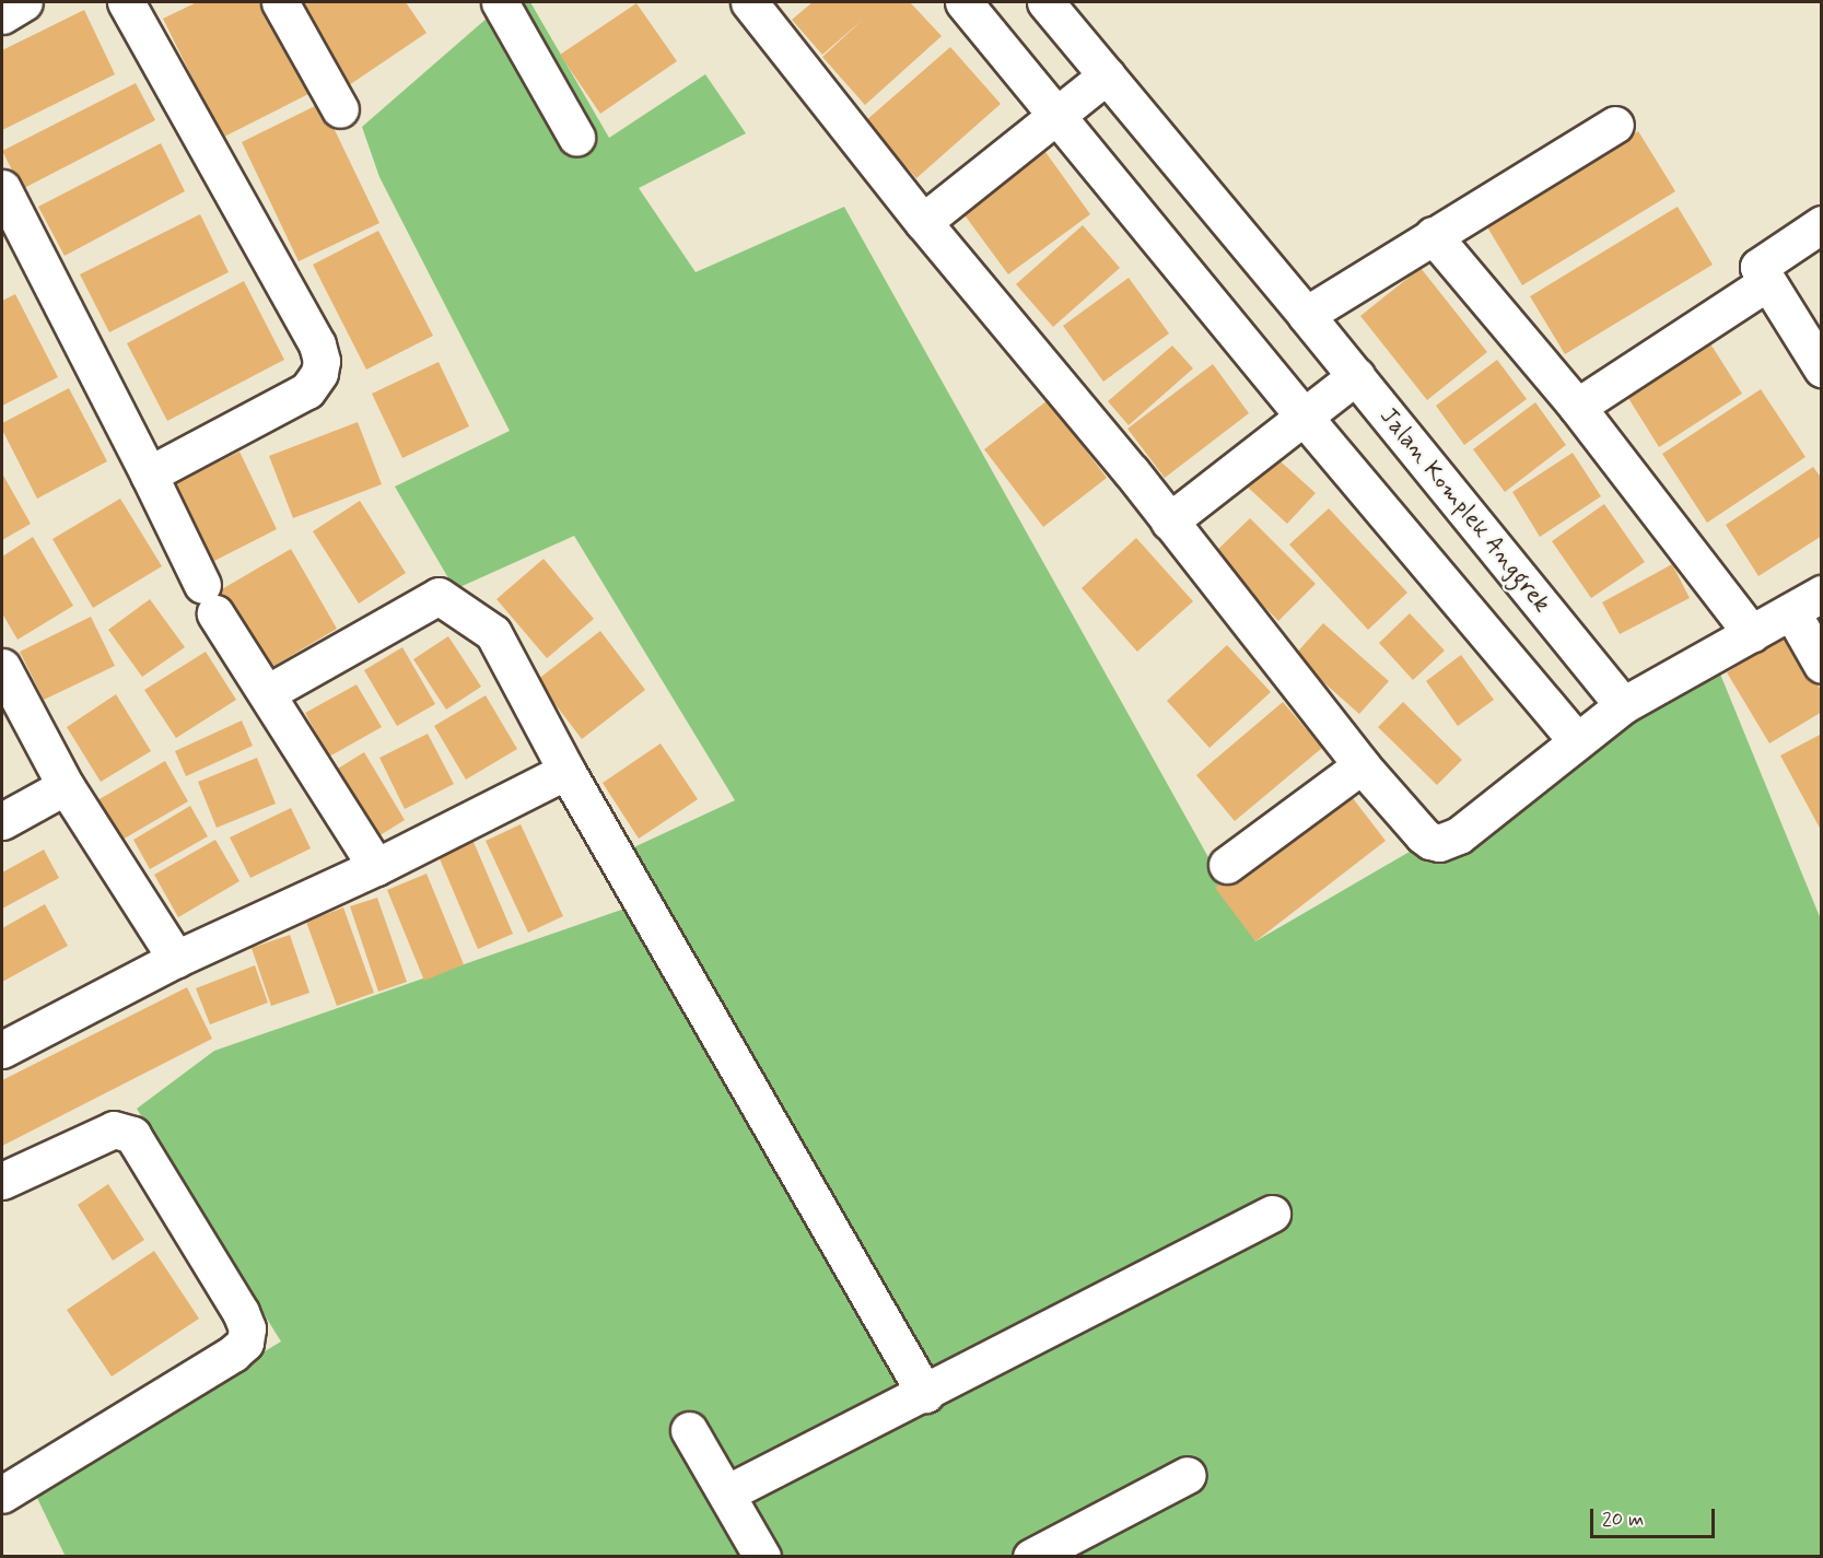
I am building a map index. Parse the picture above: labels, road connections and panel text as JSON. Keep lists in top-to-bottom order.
{
  "streets": {
    "street": ["Jalan Komplek Anggrek"]
  },
  "scale_bar": "20 m"
}
